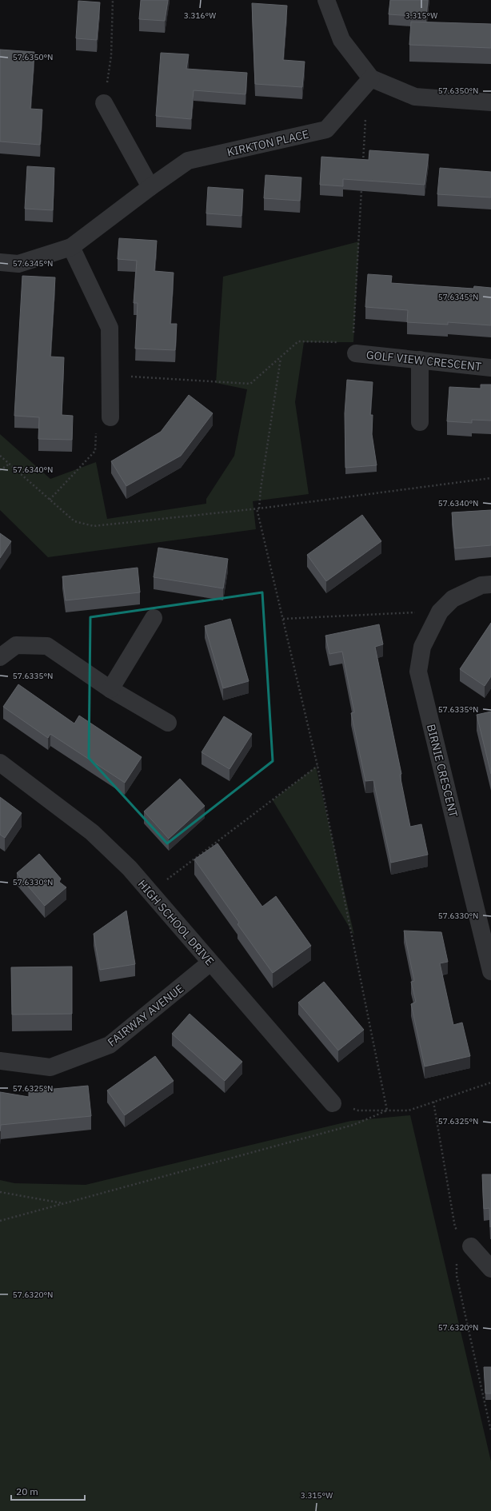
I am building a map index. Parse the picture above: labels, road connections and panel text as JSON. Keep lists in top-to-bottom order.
{
  "streets": {
    "street": [
      "KIRKTON PLACE",
      "GOLF VIEW CRESCENT",
      "BIRNIE CRESCENT",
      "HIGH SCHOOL DRIVE",
      "FAIRWAY AVENUE"
    ]
  },
  "crossings": [
    ["HIGH SCHOOL DRIVE", "FAIRWAY AVENUE"]
  ],
  "scale_bar": "20 m",
  "coordinates": [
    "3.316°W",
    "3.315°W",
    "57.6350°N",
    "57.6345°N",
    "57.6340°N",
    "57.6335°N",
    "57.6330°N",
    "57.6325°N",
    "57.6320°N"
  ]
}
